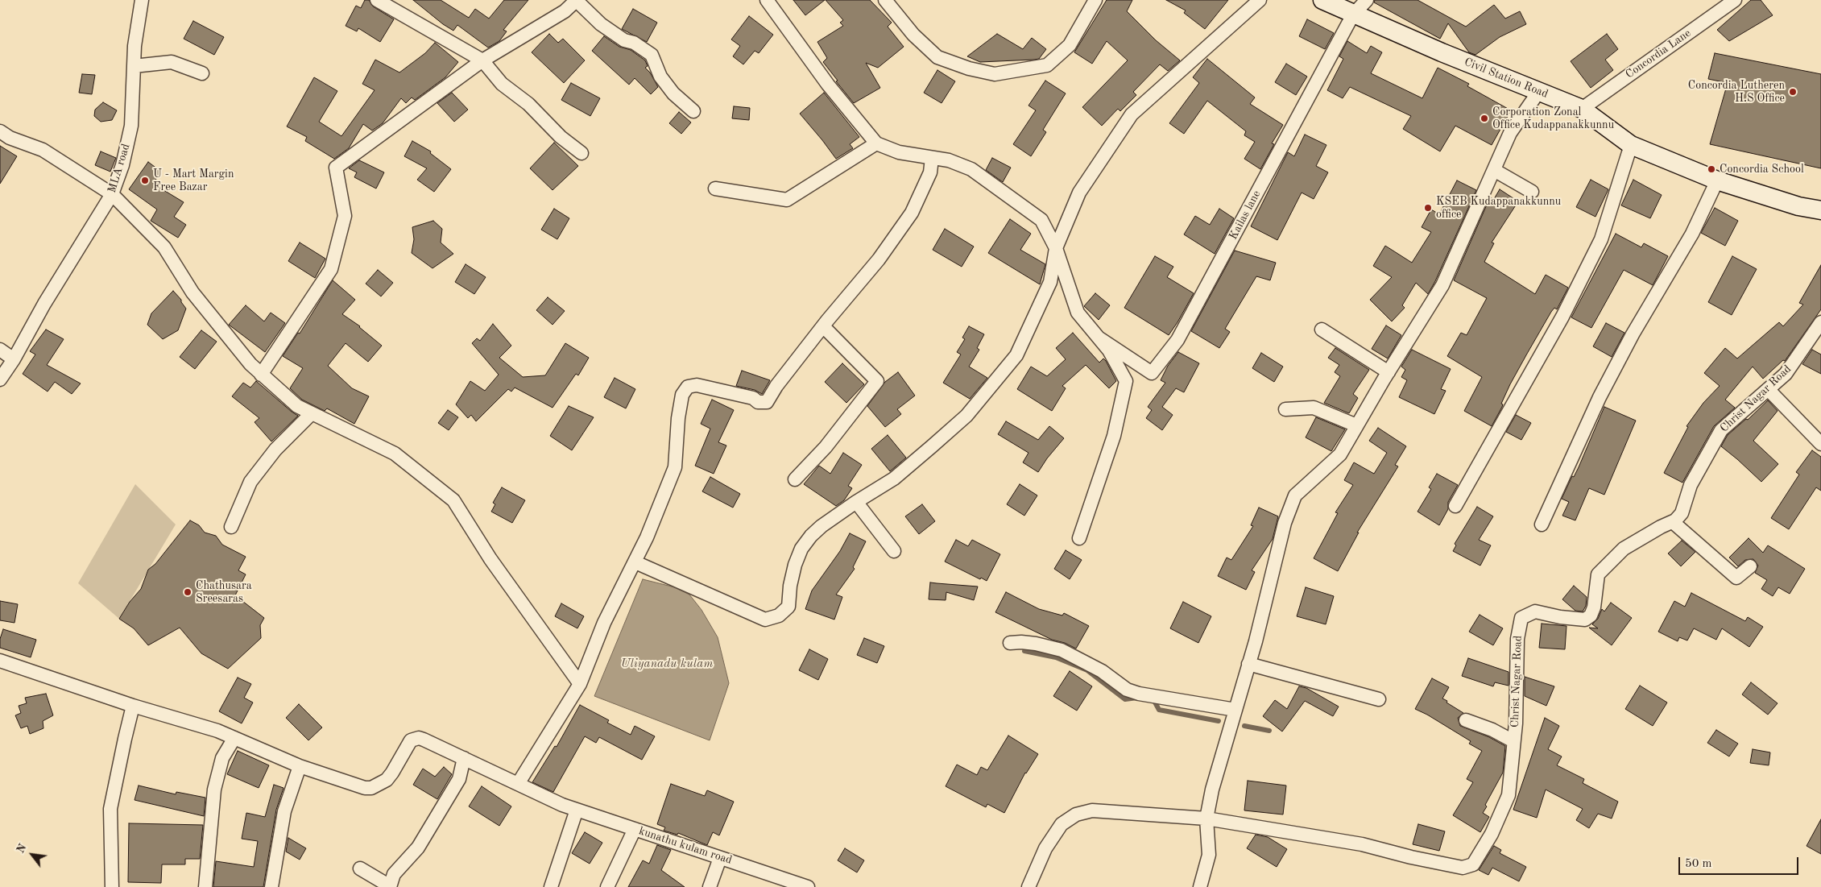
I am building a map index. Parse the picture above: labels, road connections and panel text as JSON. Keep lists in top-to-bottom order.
{
  "streets": {
    "main road": ["Civil Station Road"],
    "street": [
      "Concordia Lane",
      "MLA road",
      "Kailas lane",
      "Christ Nagar Road",
      "kunathu kulam road"
    ]
  },
  "crossings": [
    ["Concordia Lane", "Civil Station Road"],
    ["Civil Station Road", "Kailas lane"]
  ],
  "water": ["Uliyanadu kulam"],
  "places": [
    "Concordia Lutheren H.S Office",
    "Corporation Zonal Office Kudappanakkunnu",
    "Concordia School",
    "U - Mart Margin Free Bazar",
    "KSEB Kudappanakkunnu office",
    "Chathusara Sreesaras"
  ],
  "scale_bar": "50 m",
  "north": "top left"
}
